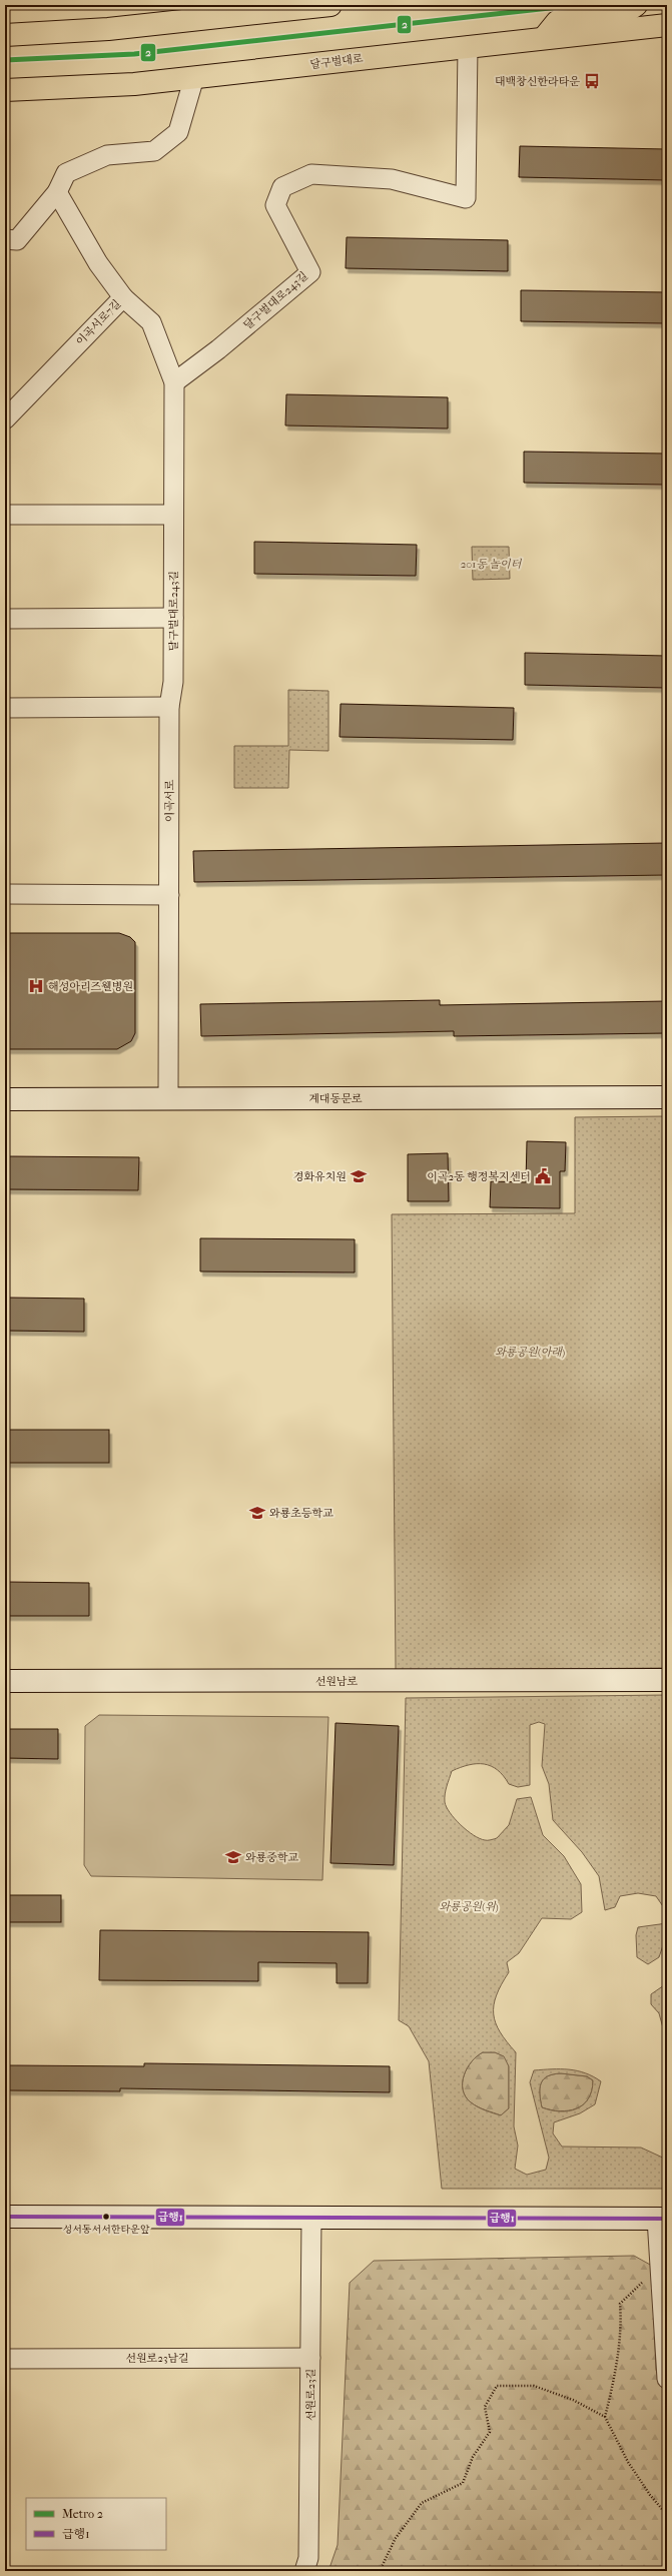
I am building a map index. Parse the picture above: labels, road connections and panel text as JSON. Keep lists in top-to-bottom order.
{
  "streets": {
    "main road": ["달구벌대로", "계대동문로", "선원남로"],
    "street": [
      "달구벌대로243길",
      "이곡서로7길",
      "이곡서로",
      "선원로23남길",
      "선원로23길"
    ]
  },
  "crossings": [
    ["달구벌대로", "달구벌대로243길"],
    ["달구벌대로243길", "이곡서로"],
    ["이곡서로", "계대동문로"],
    ["선원로23남길", "선원로23길"]
  ],
  "parks": ["201동 놀이터", "와룡공원(아래)", "와룡공원(위)"],
  "places": {
    "bus stop": ["태백창신한라타운"],
    "hospital": ["해성아리즈웰병원"],
    "school or university": ["경화유치원", "와룡초등학교", "와룡중학교"],
    "public building": ["이곡2동 행정복지센터"],
    "other": ["성서동서서한타운앞"]
  },
  "lines": ["metro line 2", "transit line 급행1"],
  "legend": ["Metro 2", "급행1"]
}
